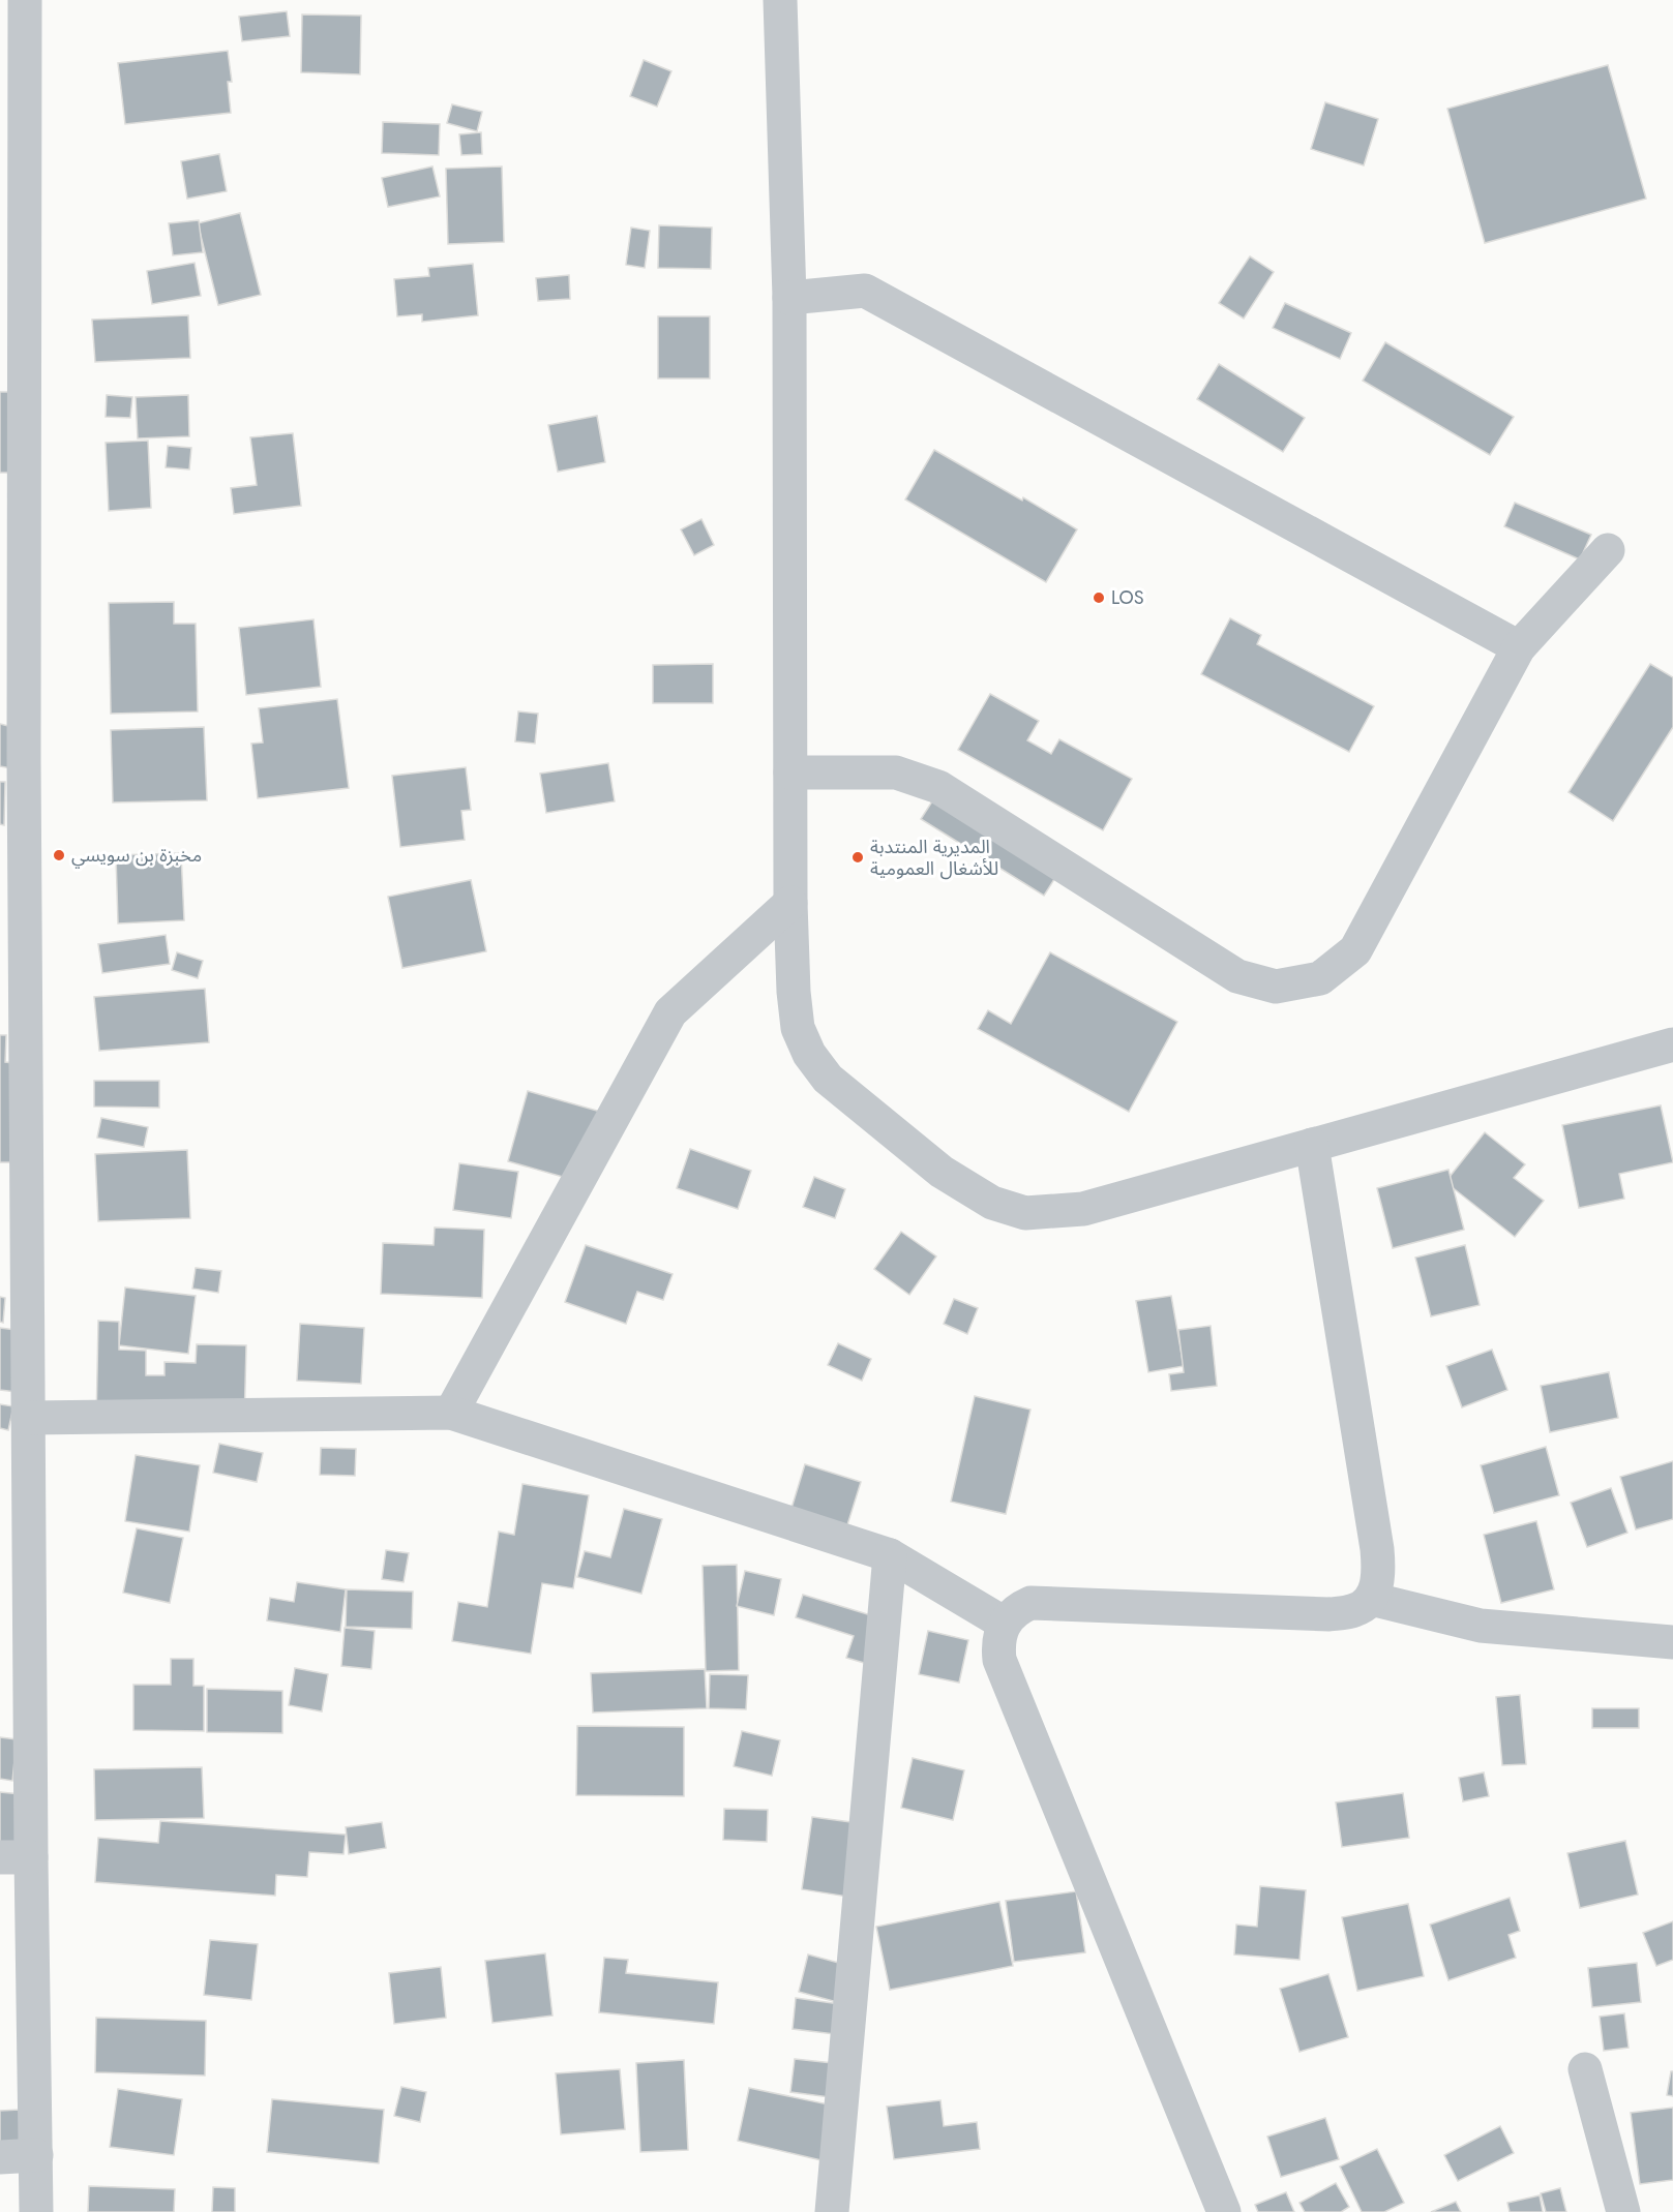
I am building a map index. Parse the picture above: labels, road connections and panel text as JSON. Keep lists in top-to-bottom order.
{
  "places": ["LOS", "مخبزة بن سويسي", "المديرية المنتدبة للأشغال العمومية"]
}
